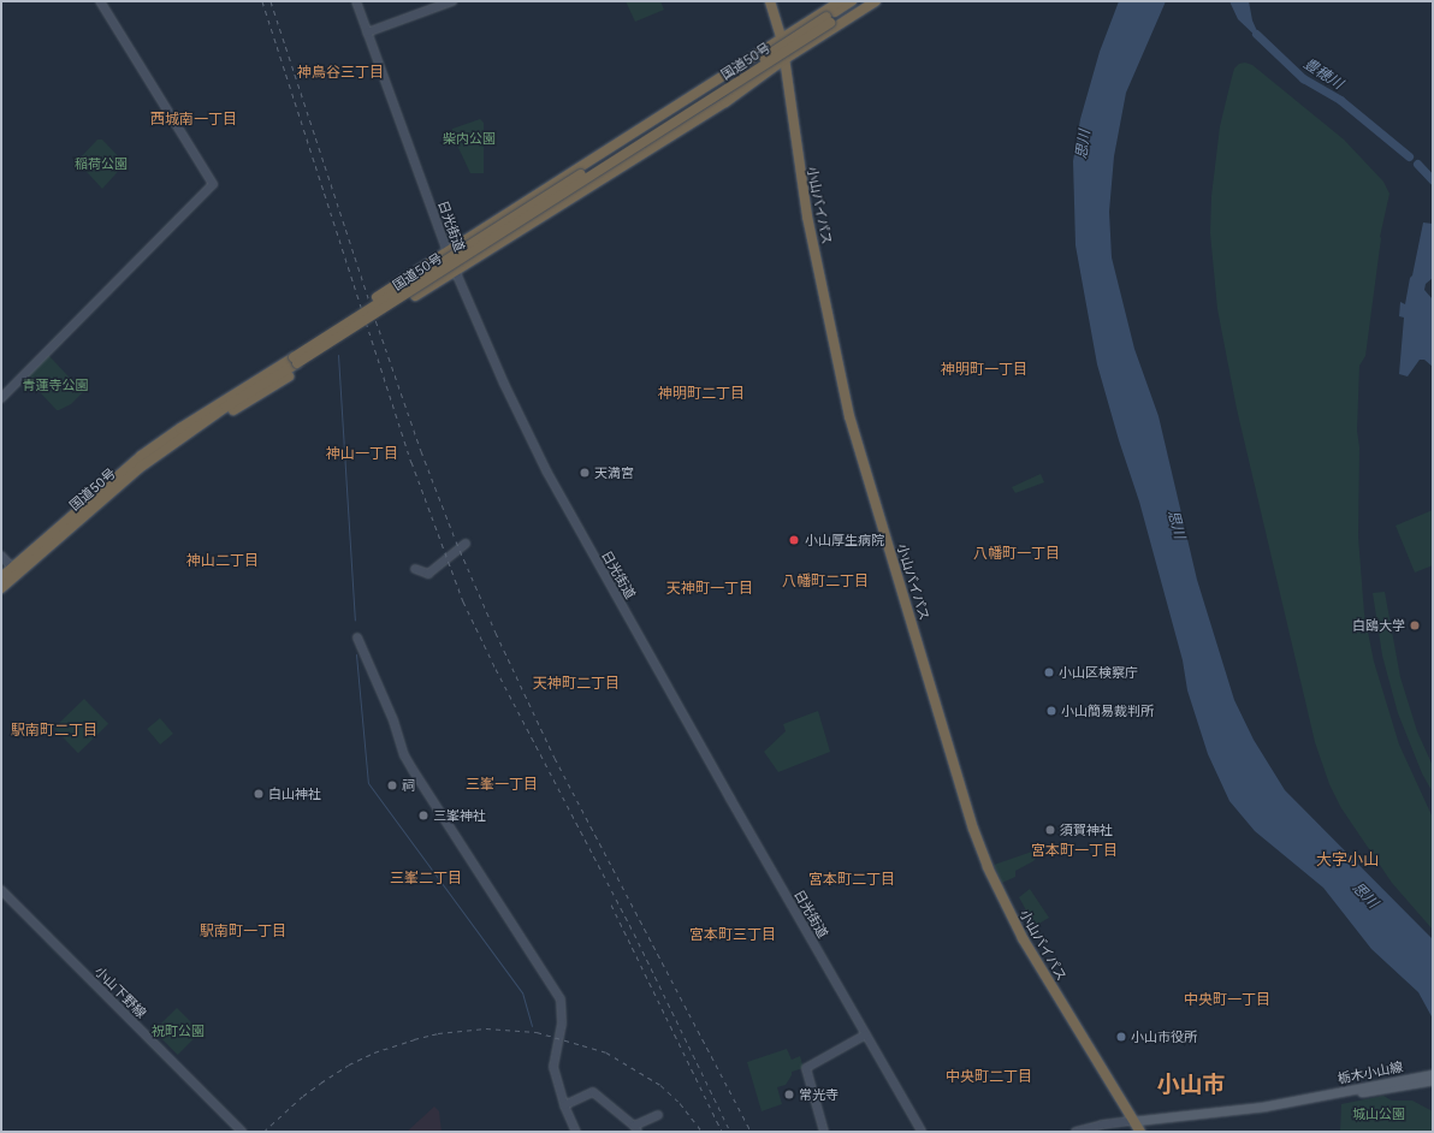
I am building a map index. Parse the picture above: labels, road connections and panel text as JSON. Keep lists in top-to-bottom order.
{
  "streets": {
    "highway": ["国道50号", "小山バイパス"],
    "main road": ["日光街道", "小山下野線", "栃木小山線"]
  },
  "crossings": [
    ["小山バイパス", "栃木小山線"]
  ],
  "districts": [
    "神鳥谷三丁目",
    "西城南一丁目",
    "神明町一丁目",
    "神明町二丁目",
    "神山一丁目",
    "八幡町一丁目",
    "神山二丁目",
    "八幡町二丁目",
    "天神町一丁目",
    "天神町二丁目",
    "駅南町二丁目",
    "三峯一丁目",
    "宮本町一丁目",
    "大字小山",
    "三峯二丁目",
    "宮本町二丁目",
    "駅南町一丁目",
    "宮本町三丁目",
    "中央町一丁目",
    "中央町二丁目",
    "小山市"
  ],
  "water": ["豊穂川", "思川"],
  "parks": [
    "柴内公園",
    "稲荷公園",
    "青蓮寺公園",
    "祝町公園",
    "城山公園"
  ],
  "places": [
    "天満宮",
    "小山厚生病院",
    "白鴎大学",
    "小山区検察庁",
    "小山簡易裁判所",
    "祠",
    "白山神社",
    "三峯神社",
    "須賀神社",
    "小山市役所",
    "常光寺"
  ]
}
